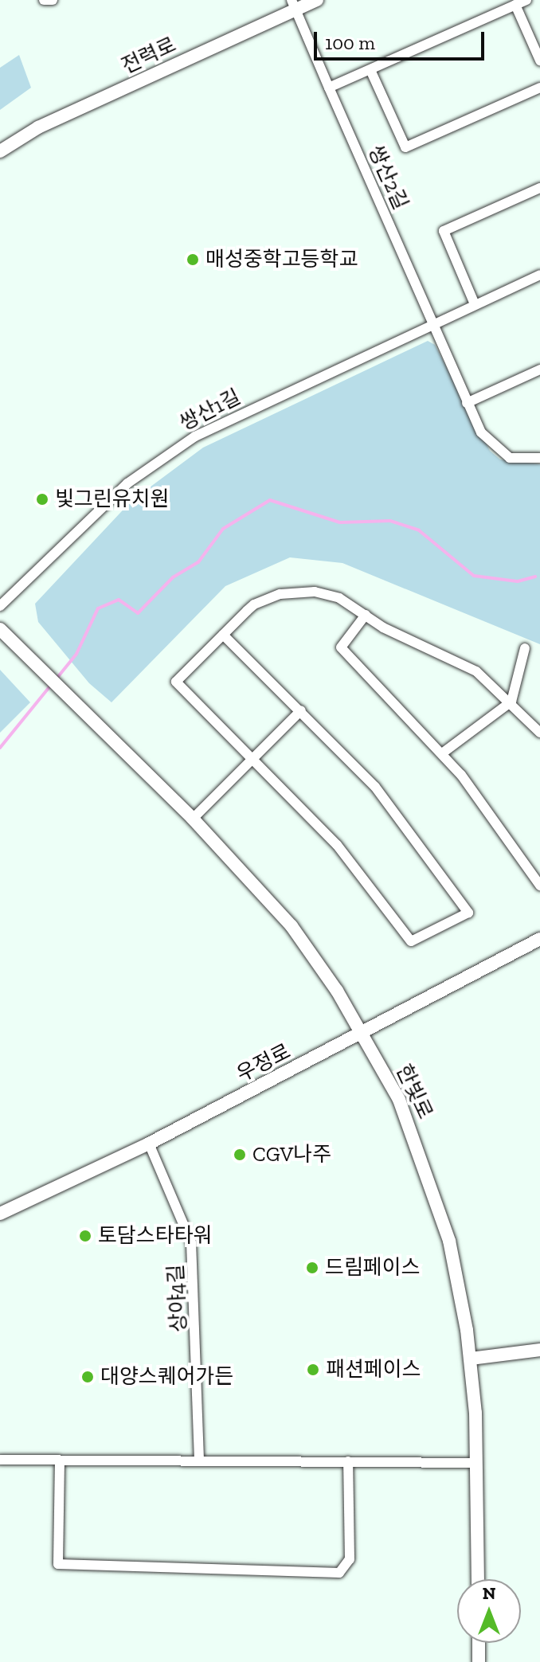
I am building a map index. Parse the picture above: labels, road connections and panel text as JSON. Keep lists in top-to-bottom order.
{
  "streets": {
    "street": [
      "전력로",
      "쌍산2길",
      "쌍산1길",
      "우정로",
      "한빛로",
      "상야4길"
    ]
  },
  "crossings": [
    ["전력로", "쌍산2길"],
    ["쌍산2길", "쌍산1길"],
    ["우정로", "한빛로"],
    ["우정로", "상야4길"]
  ],
  "places": [
    "매성중학고등학교",
    "빛그린유치원",
    "CGV나주",
    "토담스타타워",
    "드림페이스",
    "패션페이스",
    "대양스퀘어가든"
  ],
  "scale_bar": "100 m",
  "north": "top"
}
